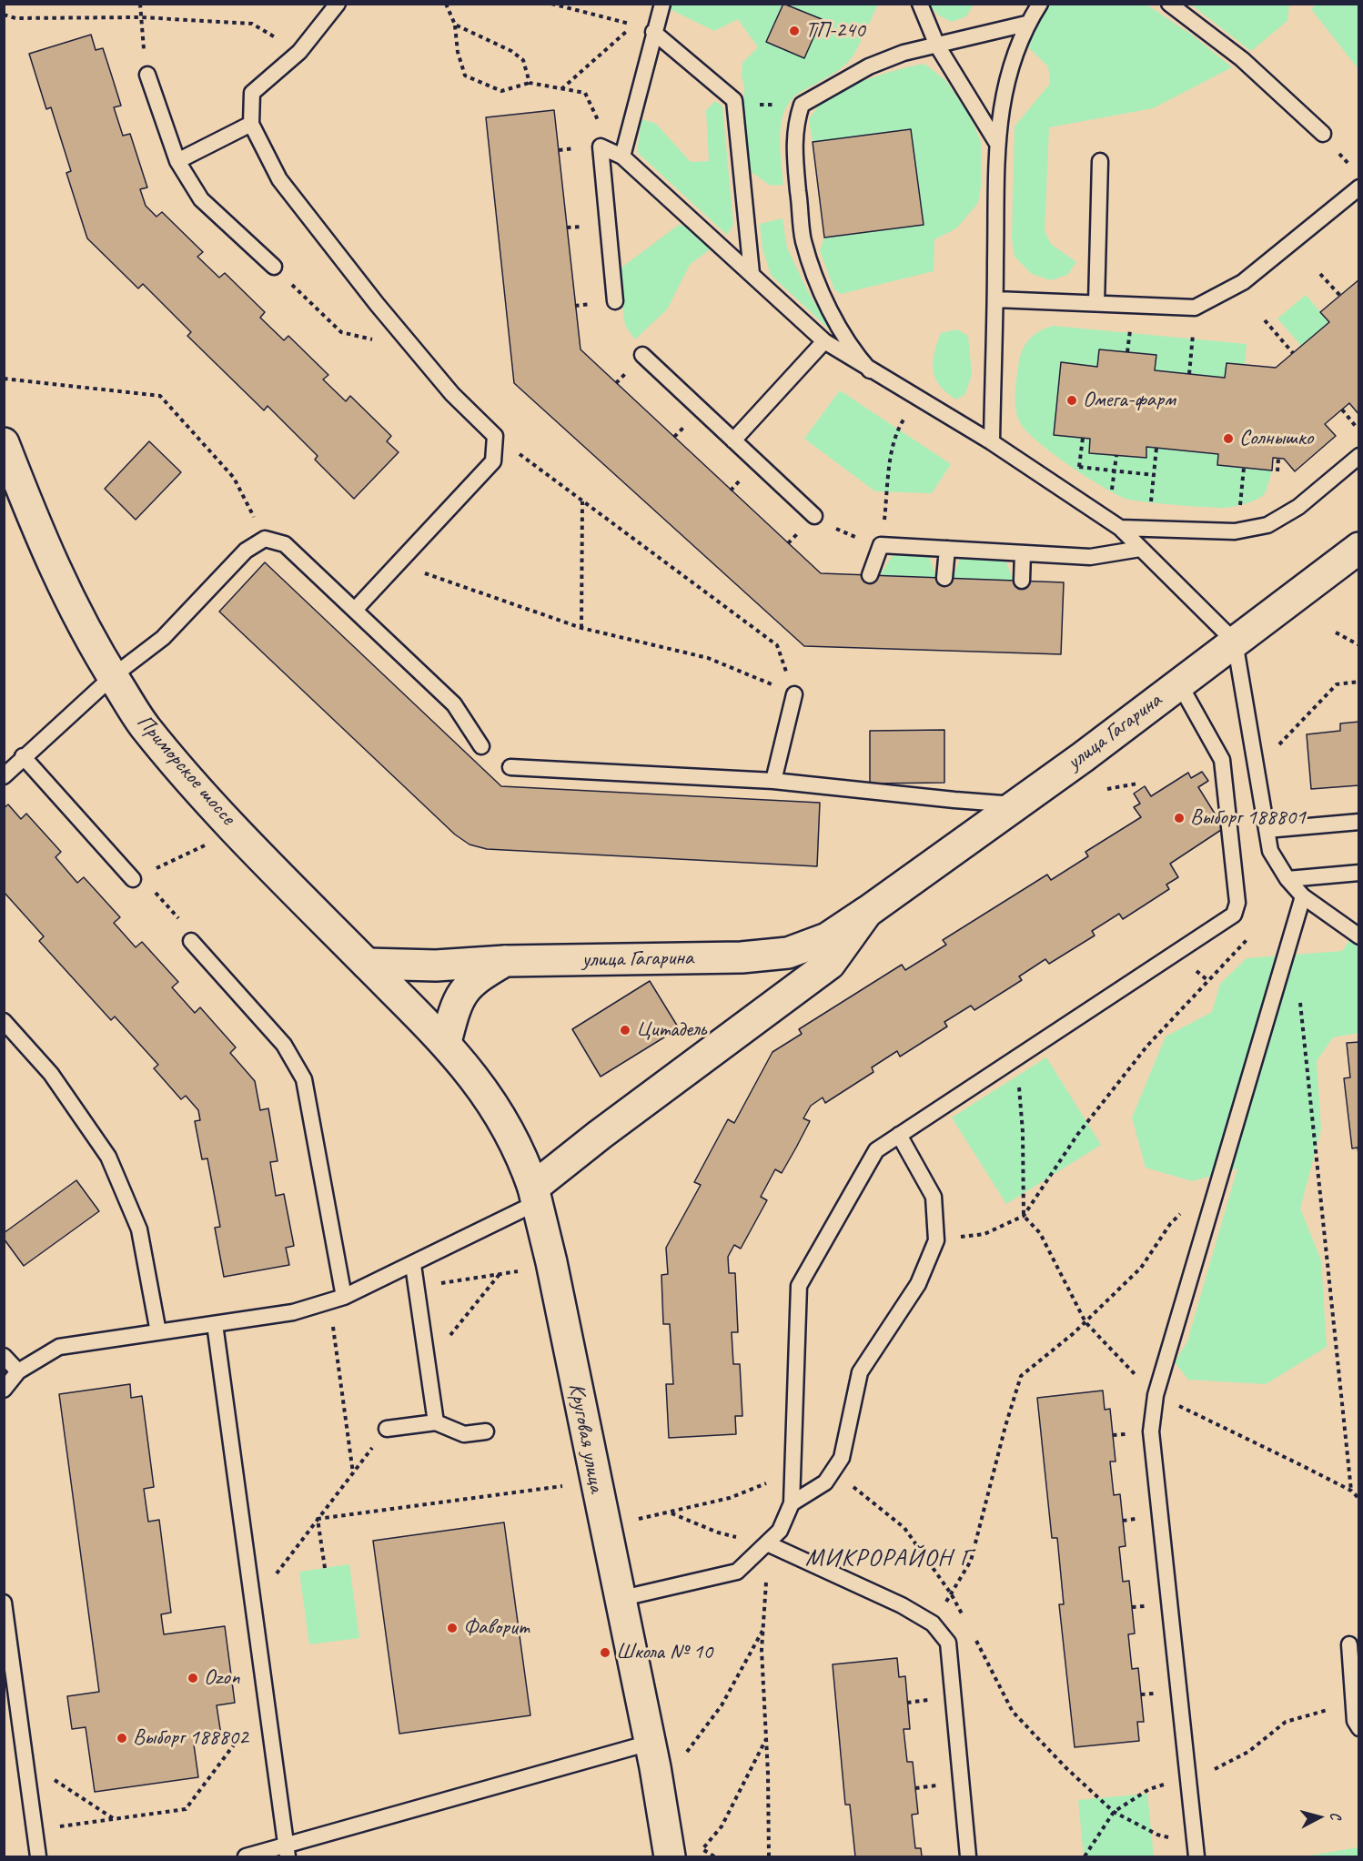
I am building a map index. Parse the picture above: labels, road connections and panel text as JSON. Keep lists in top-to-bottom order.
{
  "streets": {
    "main road": ["улица Гагарина", "Приморское шоссе", "Круговая улица"]
  },
  "crossings": [
    ["улица Гагарина", "Приморское шоссе"],
    ["улица Гагарина", "Круговая улица"],
    ["Приморское шоссе", "Круговая улица"]
  ],
  "districts": ["МИКРОРАЙОН Г"],
  "places": [
    "ТП-240",
    "Омега-фарм",
    "Солнышко",
    "Выборг 188801",
    "Цитадель",
    "Фаворит",
    "Школа № 10",
    "Ozon",
    "Выборг 188802"
  ],
  "north": "right"
}
